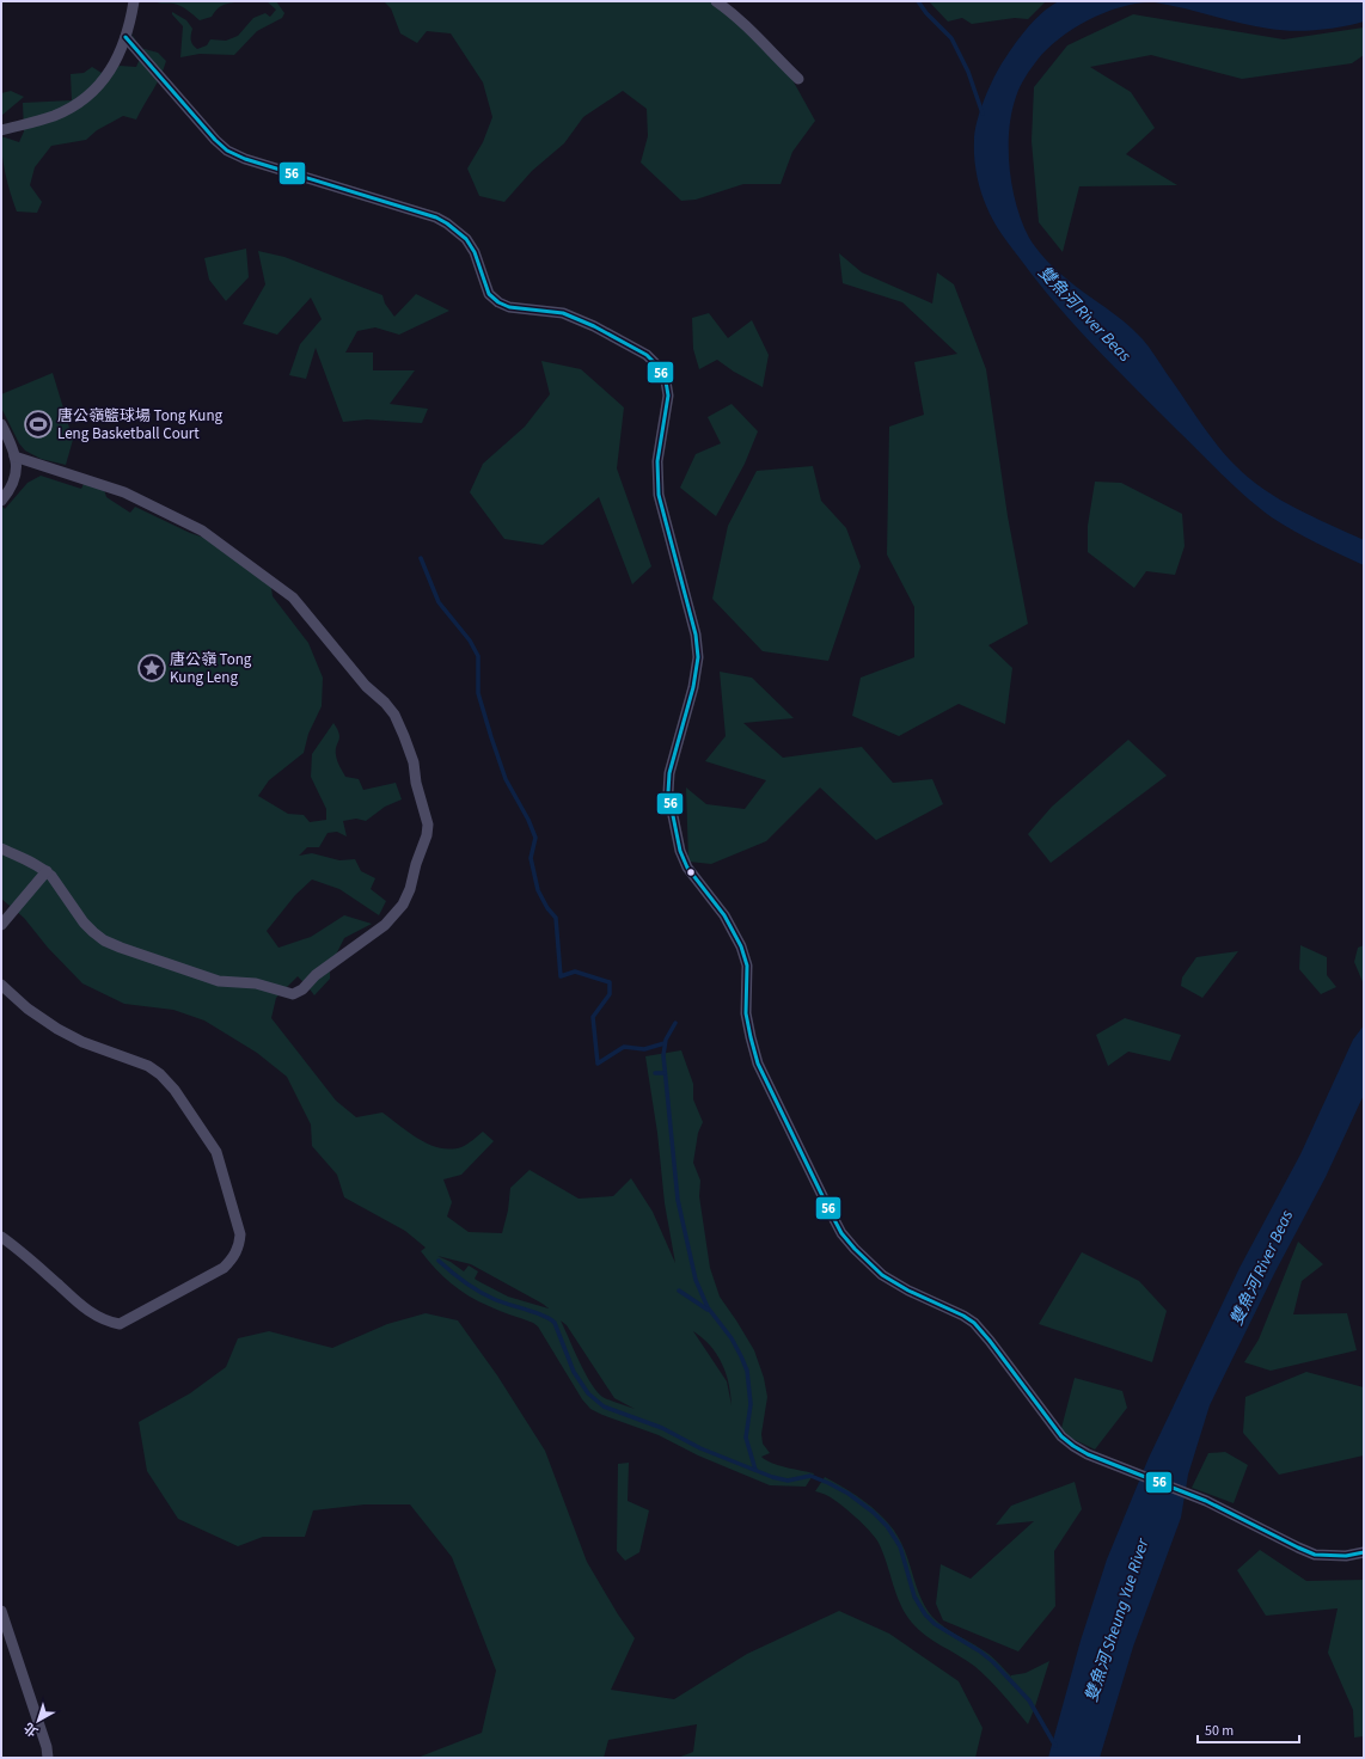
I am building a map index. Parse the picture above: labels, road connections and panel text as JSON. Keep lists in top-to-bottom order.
{
  "water": ["雙魚河 River Beas", "雙魚河 Sheung Yue River"],
  "places": {
    "sports": ["唐公嶺籃球場 Tong Kung Leng Basketball Court"],
    "place": ["唐公嶺 Tong Kung Leng"]
  },
  "lines": ["transit line 56"],
  "scale_bar": "50 m",
  "north": "bottom left"
}
